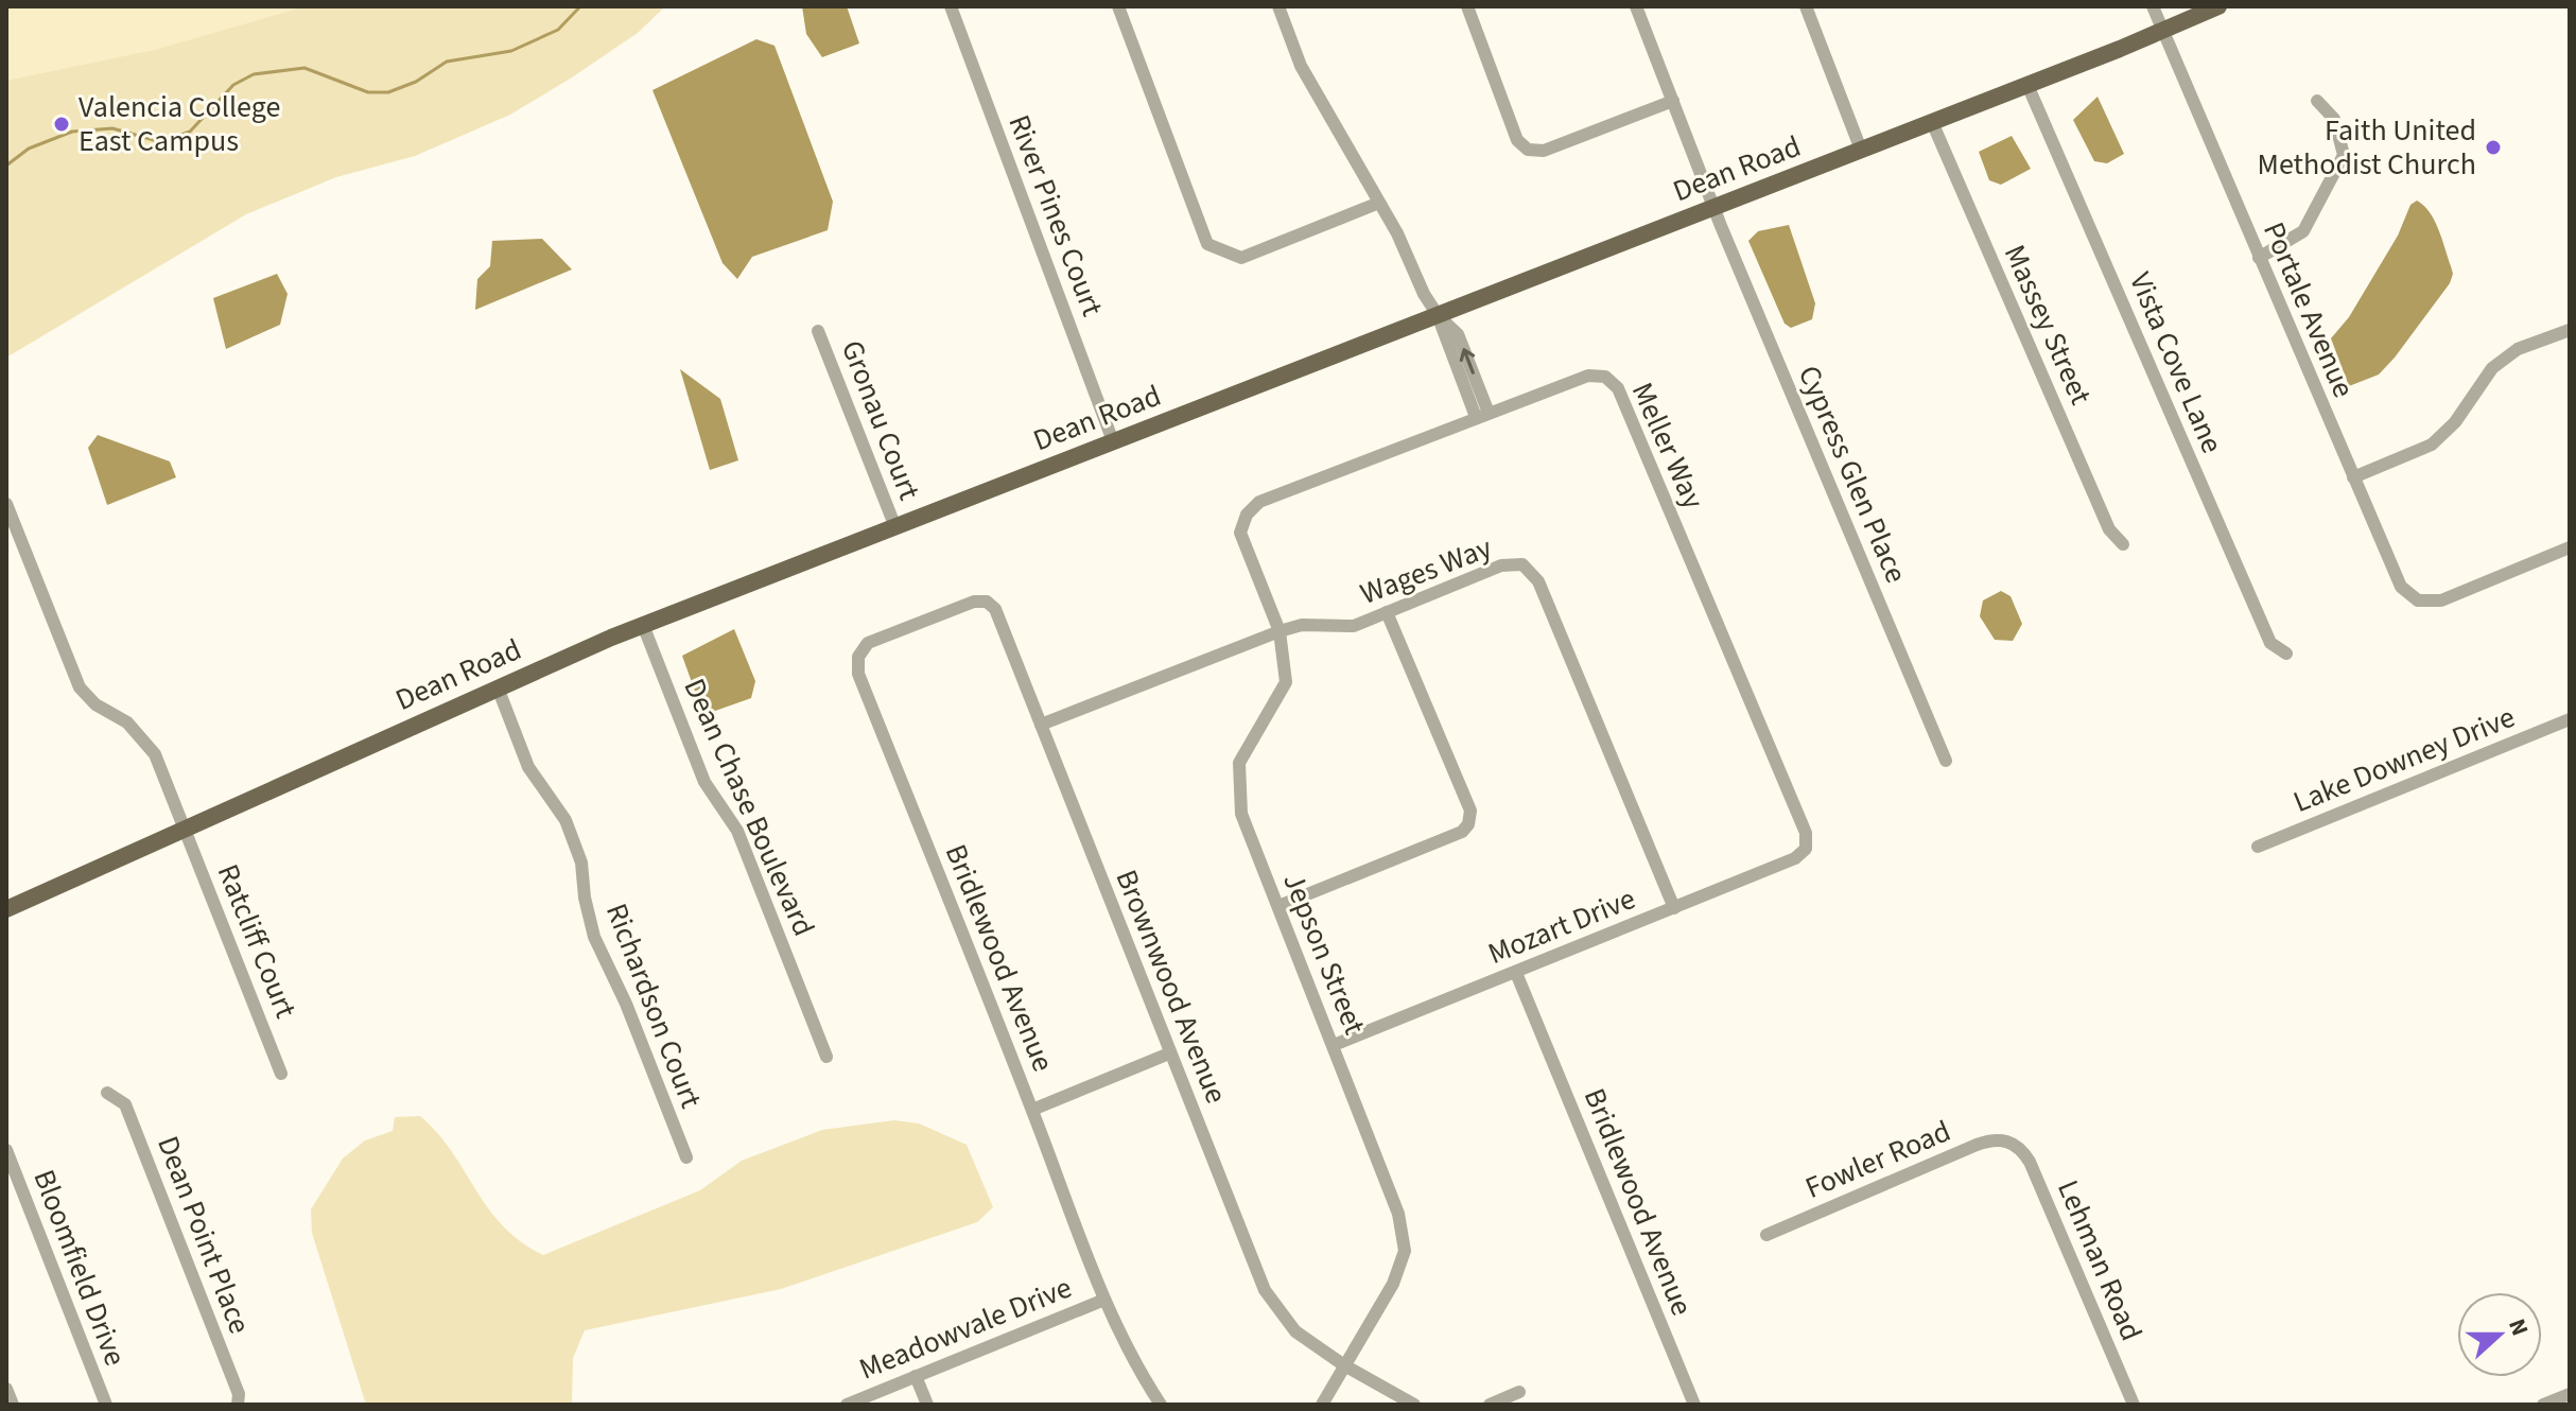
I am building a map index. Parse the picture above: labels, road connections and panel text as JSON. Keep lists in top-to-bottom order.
{
  "streets": {
    "main road": ["Dean Road"],
    "street": [
      "River Pines Court",
      "Portale Avenue",
      "Massey Street",
      "Vista Cove Lane",
      "Gronau Court",
      "Meller Way",
      "Cypress Glen Place",
      "Wages Way",
      "Lake Downey Drive",
      "Dean Chase Boulevard",
      "Mozart Drive",
      "Ratcliff Court",
      "Jepson Street",
      "Bridlewood Avenue",
      "Brownwood Avenue",
      "Richardson Court",
      "Fowler Road",
      "Dean Point Place",
      "Lehman Road",
      "Bloomfield Drive",
      "Meadowvale Drive"
    ]
  },
  "crossings": [
    ["Dean Road", "River Pines Court"],
    ["Dean Road", "Portale Avenue"],
    ["Dean Road", "Massey Street"],
    ["Dean Road", "Vista Cove Lane"],
    ["Dean Road", "Gronau Court"],
    ["Dean Road", "Cypress Glen Place"],
    ["Dean Road", "Dean Chase Boulevard"],
    ["Dean Road", "Ratcliff Court"],
    ["Dean Road", "Richardson Court"],
    ["Meller Way", "Mozart Drive"],
    ["Meller Way", "Jepson Street"],
    ["Wages Way", "Mozart Drive"],
    ["Wages Way", "Jepson Street"],
    ["Wages Way", "Brownwood Avenue"],
    ["Mozart Drive", "Jepson Street"],
    ["Mozart Drive", "Bridlewood Avenue"],
    ["Jepson Street", "Brownwood Avenue"],
    ["Bridlewood Avenue", "Brownwood Avenue"],
    ["Bridlewood Avenue", "Meadowvale Drive"],
    ["Fowler Road", "Lehman Road"]
  ],
  "places": ["Valencia College East Campus", "Faith United Methodist Church"],
  "north": "right"
}
